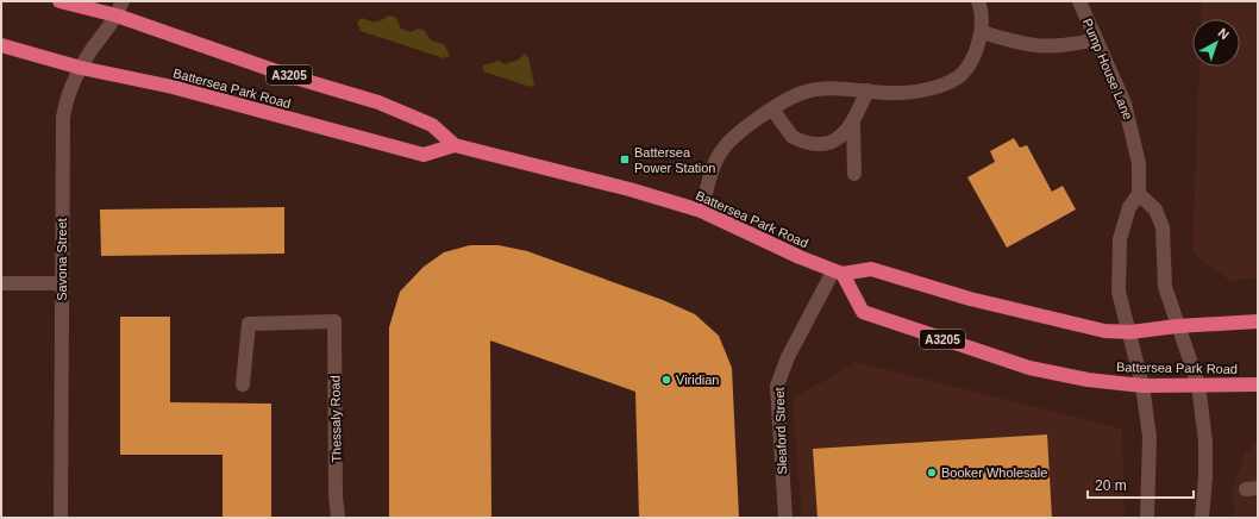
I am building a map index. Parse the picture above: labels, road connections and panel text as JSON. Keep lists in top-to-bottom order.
{
  "streets": {
    "highway": ["A3205", "Battersea Park Road"],
    "street": [
      "Pump House Lane",
      "Savona Street",
      "Thessaly Road",
      "Sleaford Street"
    ]
  },
  "crossings": [
    ["Battersea Park Road", "Savona Street"],
    ["Battersea Park Road", "Sleaford Street"]
  ],
  "places": {
    "transit": ["Battersea Power Station"],
    "other": ["Viridian", "Booker Wholesale"]
  },
  "scale_bar": "20 m",
  "north": "top right"
}
